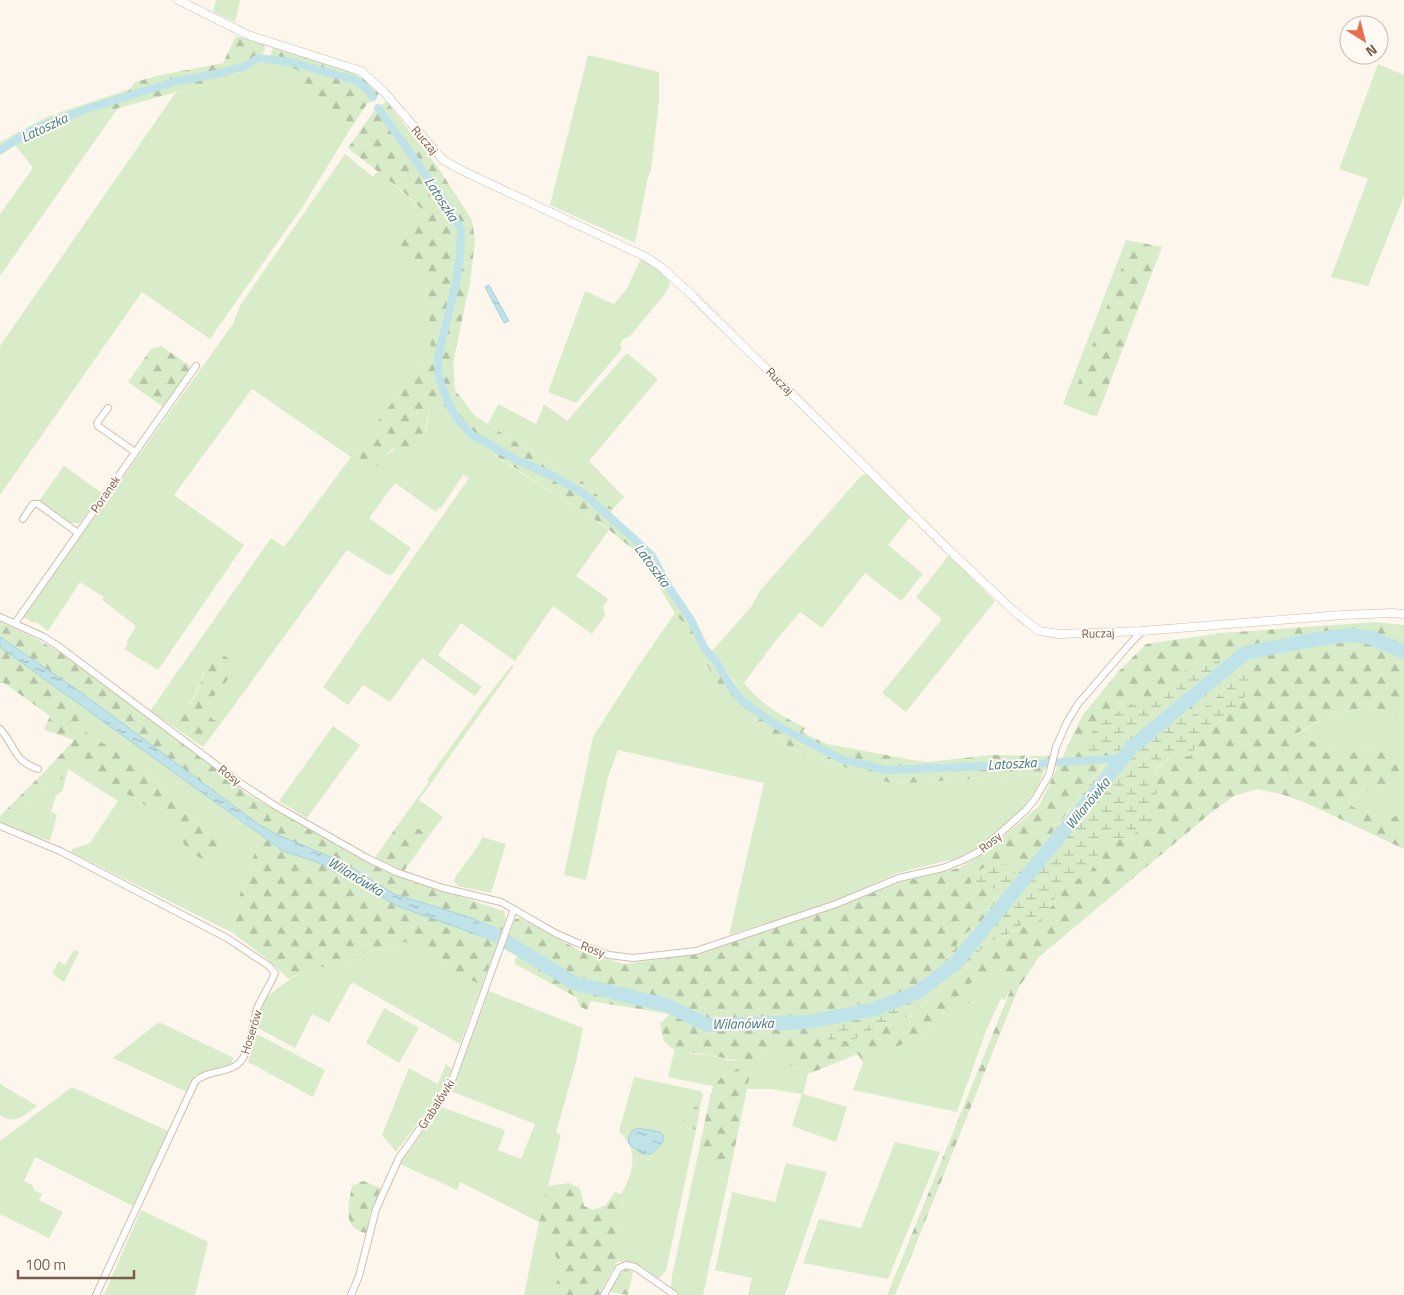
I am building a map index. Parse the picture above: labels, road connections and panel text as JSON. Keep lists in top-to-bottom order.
{
  "streets": {
    "street": [
      "Ruczaj",
      "Poranek",
      "Rosy",
      "Hoserów",
      "Grabalówki"
    ]
  },
  "crossings": [
    ["Ruczaj", "Rosy"],
    ["Poranek", "Rosy"],
    ["Rosy", "Grabalówki"]
  ],
  "water": ["Latoszka", "Wilanówka"],
  "scale_bar": "100 m",
  "north": "bottom right"
}
